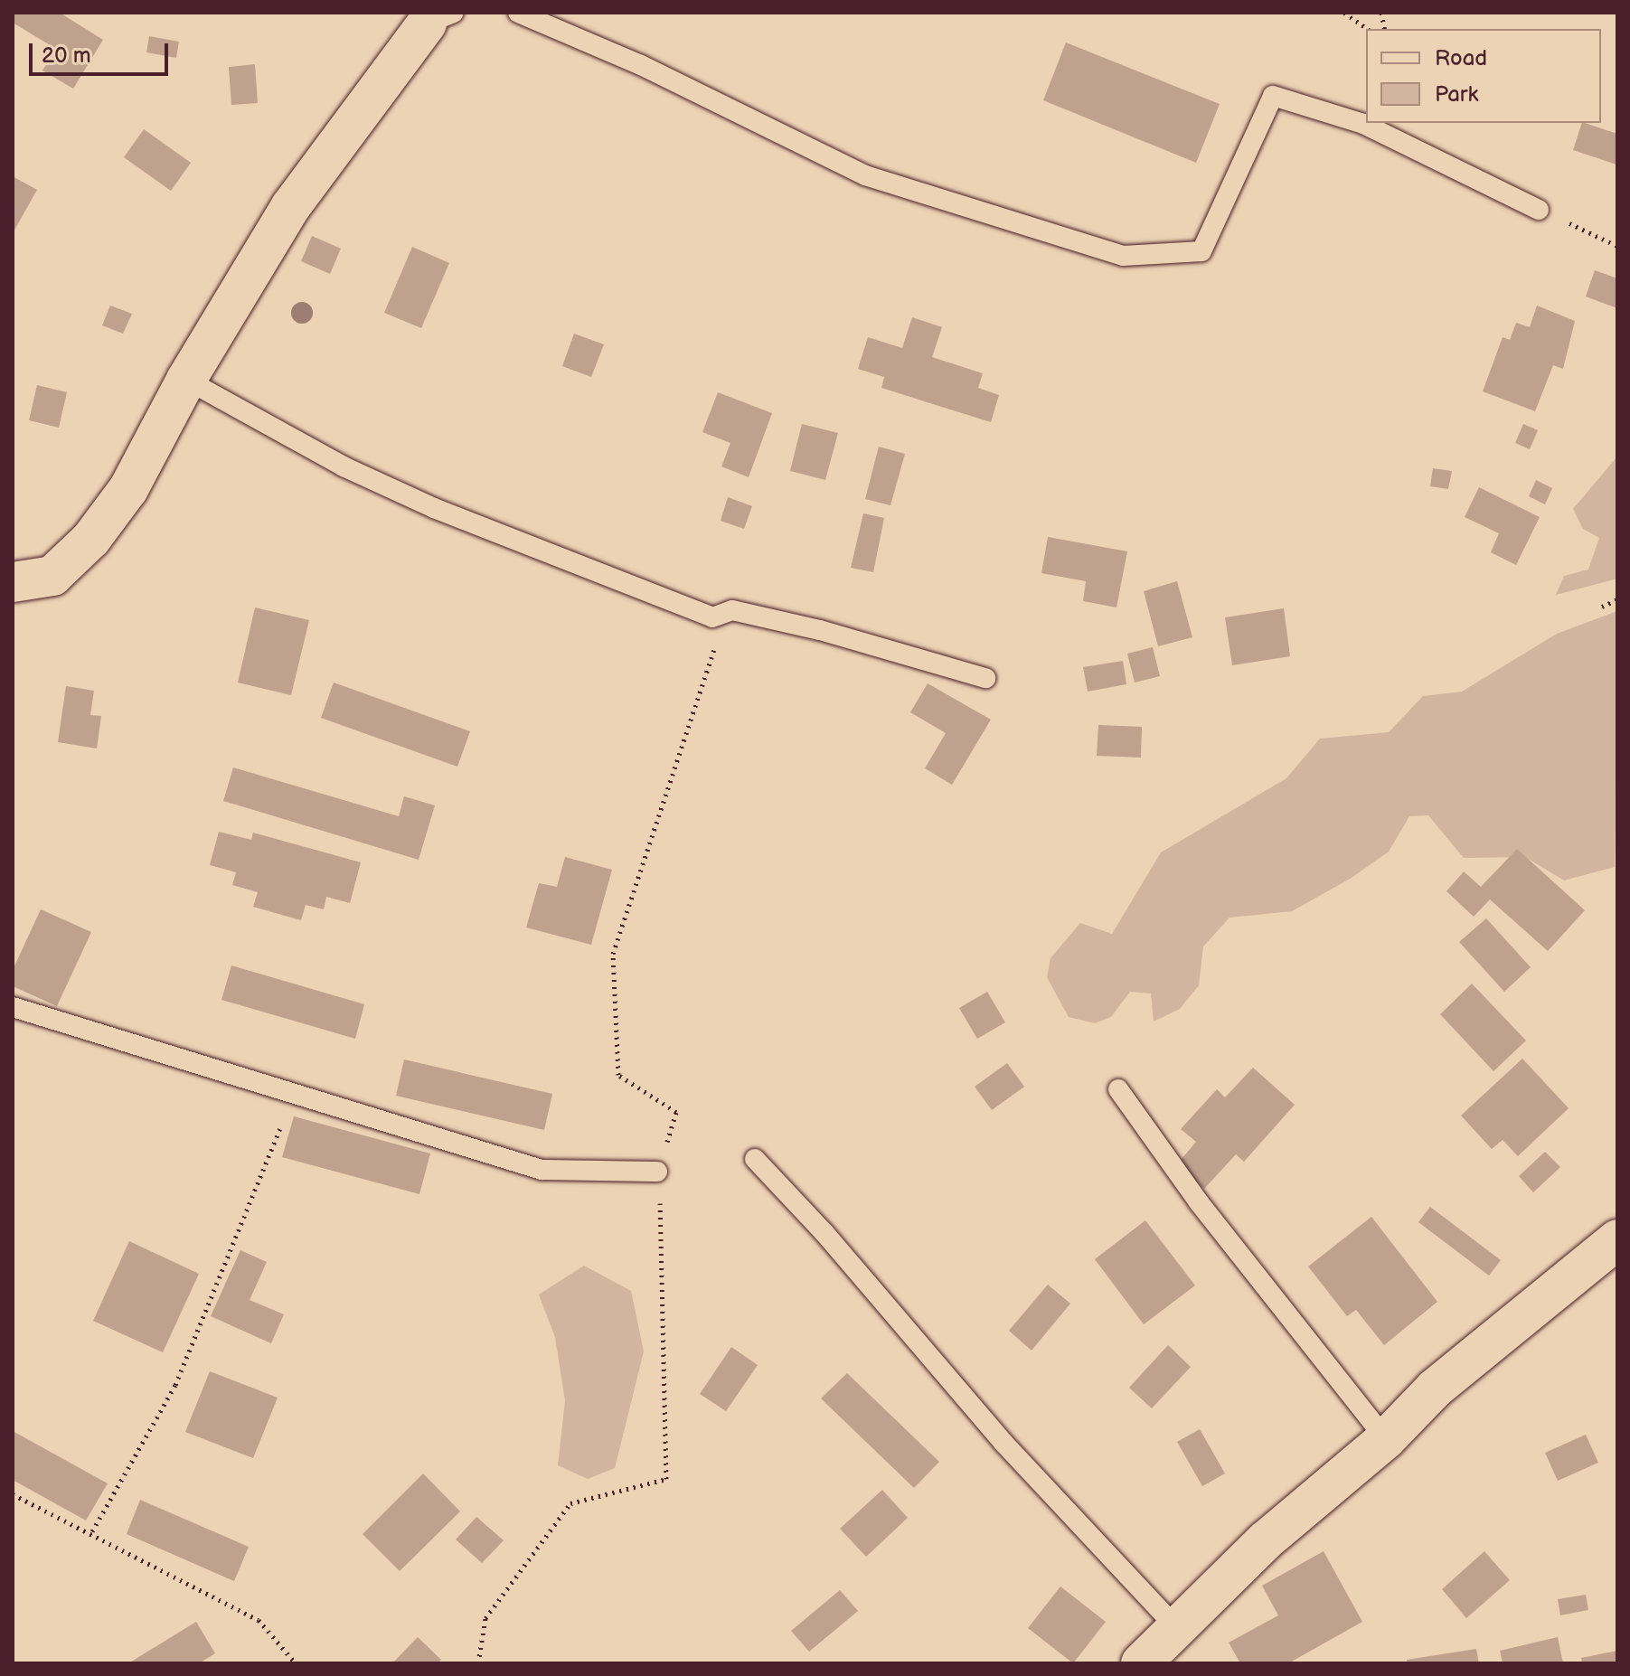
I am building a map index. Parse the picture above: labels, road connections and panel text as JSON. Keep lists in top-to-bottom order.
{
  "legend": ["Road", "Park"],
  "scale_bar": "20 m"
}
